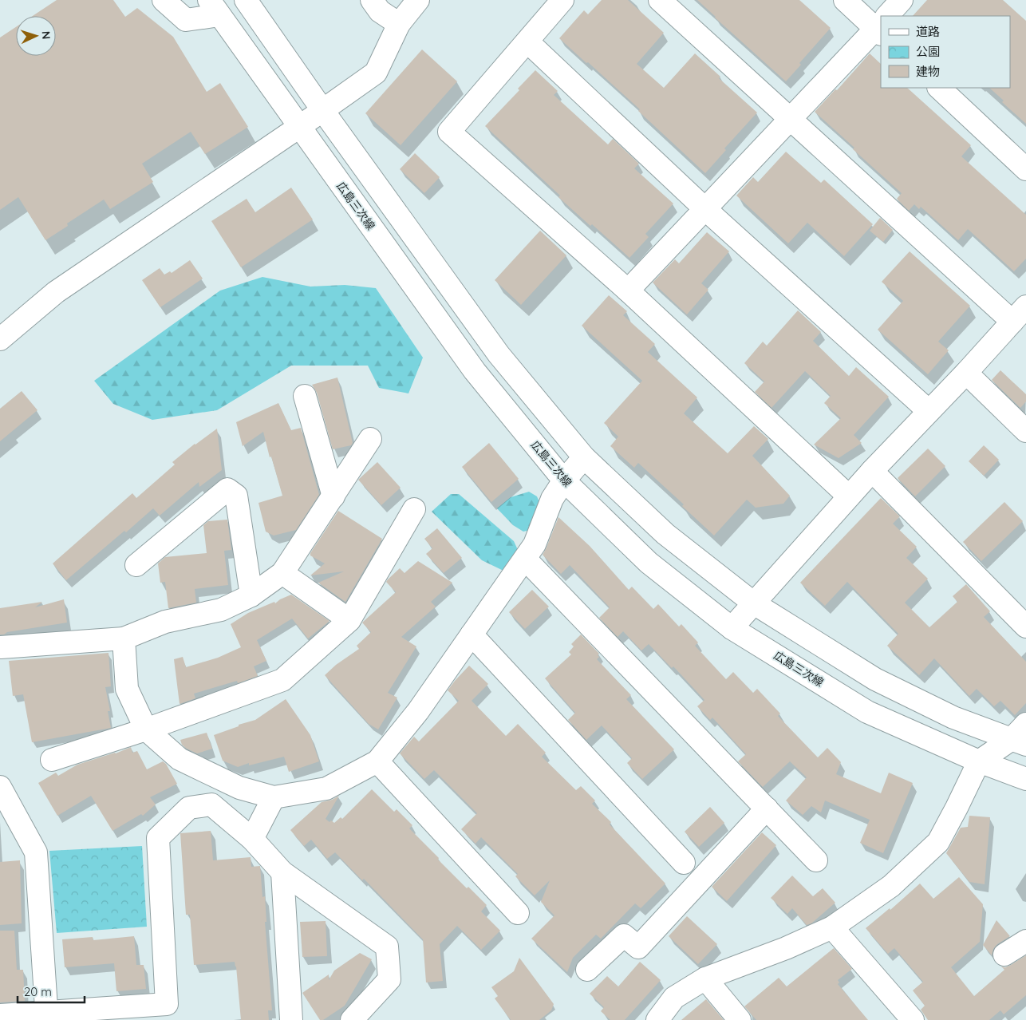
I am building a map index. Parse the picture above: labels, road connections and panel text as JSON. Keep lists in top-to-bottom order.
{
  "streets": {
    "street": ["広島三次線"]
  },
  "legend": ["道路", "公園", "建物"],
  "scale_bar": "20 m",
  "north": "right"
}
